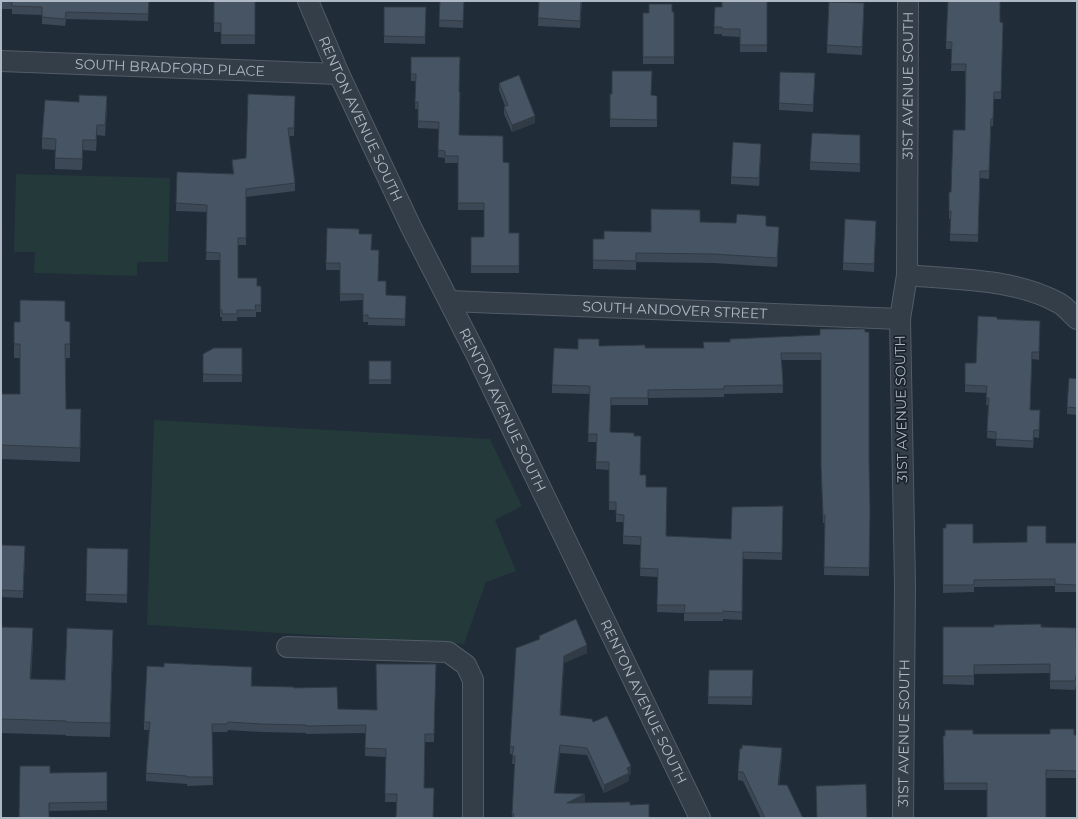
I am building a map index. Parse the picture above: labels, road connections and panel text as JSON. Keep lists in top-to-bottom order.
{
  "streets": {
    "street": [
      "SOUTH BRADFORD PLACE",
      "31ST AVENUE SOUTH",
      "RENTON AVENUE SOUTH",
      "SOUTH ANDOVER STREET"
    ]
  },
  "crossings": [
    ["SOUTH BRADFORD PLACE", "RENTON AVENUE SOUTH"],
    ["31ST AVENUE SOUTH", "SOUTH ANDOVER STREET"],
    ["RENTON AVENUE SOUTH", "SOUTH ANDOVER STREET"]
  ]
}
